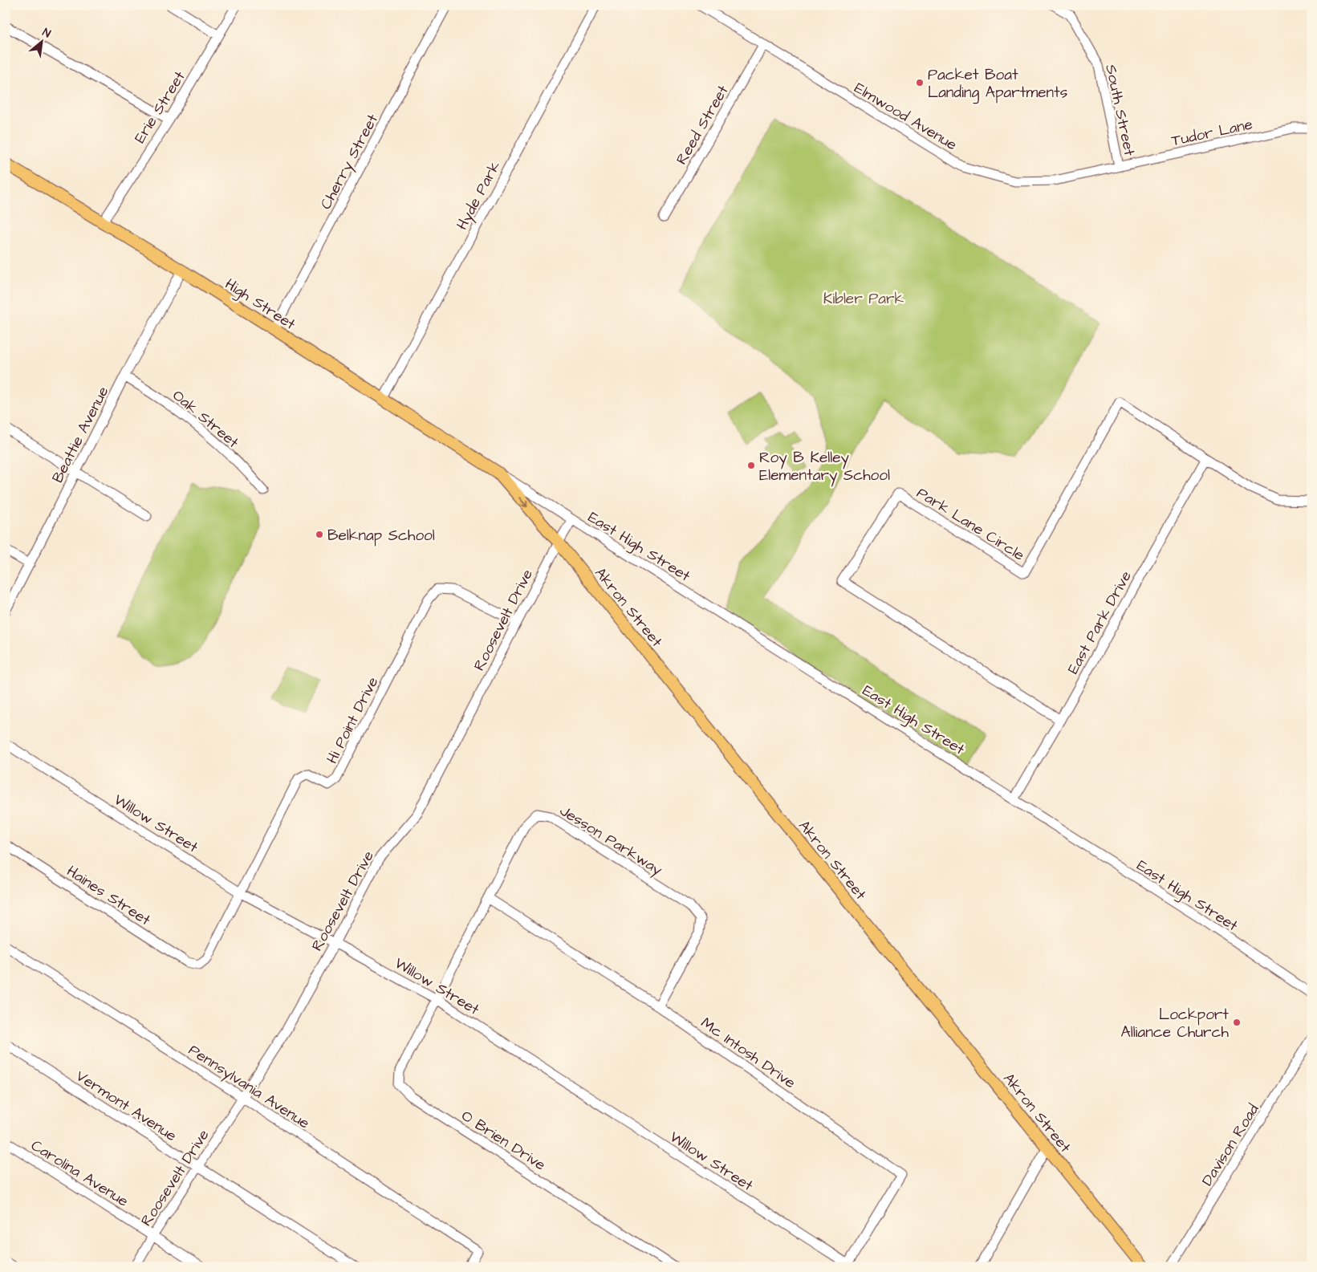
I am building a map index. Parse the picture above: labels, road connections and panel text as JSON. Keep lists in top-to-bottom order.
{
  "streets": {
    "main road": ["High Street", "Akron Street"],
    "street": [
      "Erie Street",
      "South Street",
      "Elmwood Avenue",
      "Reed Street",
      "Tudor Lane",
      "Cherry Street",
      "Hyde Park",
      "Oak Street",
      "Beattie Avenue",
      "Park Lane Circle",
      "East High Street",
      "Roosevelt Drive",
      "East Park Drive",
      "Hi Point Drive",
      "Willow Street",
      "Jesson Parkway",
      "Haines Street",
      "Mc Intosh Drive",
      "Pennsylvania Avenue",
      "Vermont Avenue",
      "O Brien Drive",
      "Davison Road",
      "Carolina Avenue"
    ]
  },
  "crossings": [
    ["Erie Street", "High Street"],
    ["South Street", "Elmwood Avenue"],
    ["South Street", "Tudor Lane"],
    ["Elmwood Avenue", "Reed Street"],
    ["Elmwood Avenue", "Tudor Lane"],
    ["Cherry Street", "High Street"],
    ["Hyde Park", "High Street"],
    ["High Street", "Beattie Avenue"],
    ["High Street", "East High Street"],
    ["High Street", "Akron Street"],
    ["Oak Street", "Beattie Avenue"],
    ["Park Lane Circle", "East Park Drive"],
    ["East High Street", "Akron Street"],
    ["East High Street", "Roosevelt Drive"],
    ["East High Street", "East Park Drive"],
    ["Akron Street", "Roosevelt Drive"],
    ["Roosevelt Drive", "Hi Point Drive"],
    ["Roosevelt Drive", "Willow Street"],
    ["Roosevelt Drive", "Pennsylvania Avenue"],
    ["Roosevelt Drive", "Vermont Avenue"],
    ["Roosevelt Drive", "Carolina Avenue"],
    ["Hi Point Drive", "Willow Street"],
    ["Hi Point Drive", "Haines Street"],
    ["Willow Street", "Jesson Parkway"],
    ["Willow Street", "Mc Intosh Drive"],
    ["Willow Street", "O Brien Drive"],
    ["Jesson Parkway", "Mc Intosh Drive"],
    ["Jesson Parkway", "O Brien Drive"]
  ],
  "parks": ["Kibler Park"],
  "places": [
    "Packet Boat Landing Apartments",
    "Roy B Kelley Elementary School",
    "Belknap School",
    "Lockport Alliance Church"
  ],
  "north": "top right"
}
